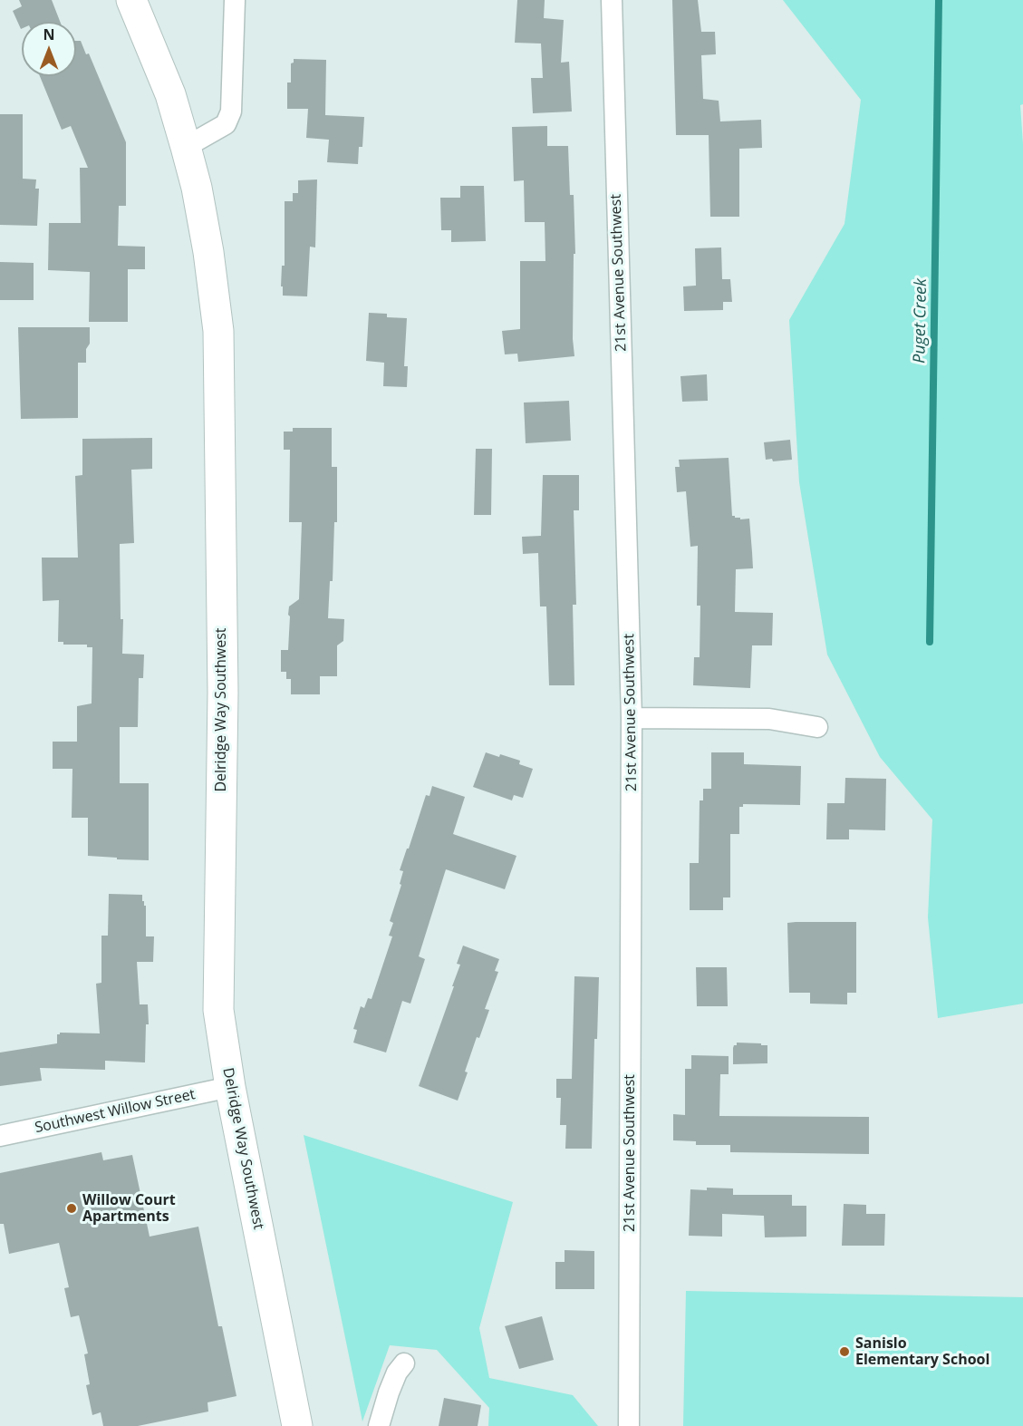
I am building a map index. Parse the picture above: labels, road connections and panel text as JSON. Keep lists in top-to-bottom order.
{
  "streets": {
    "main road": ["Delridge Way Southwest"],
    "street": ["21st Avenue Southwest", "Southwest Willow Street"]
  },
  "crossings": [
    ["Delridge Way Southwest", "Southwest Willow Street"]
  ],
  "water": ["Puget Creek"],
  "places": ["Willow Court Apartments", "Sanislo Elementary School"],
  "north": "top"
}
